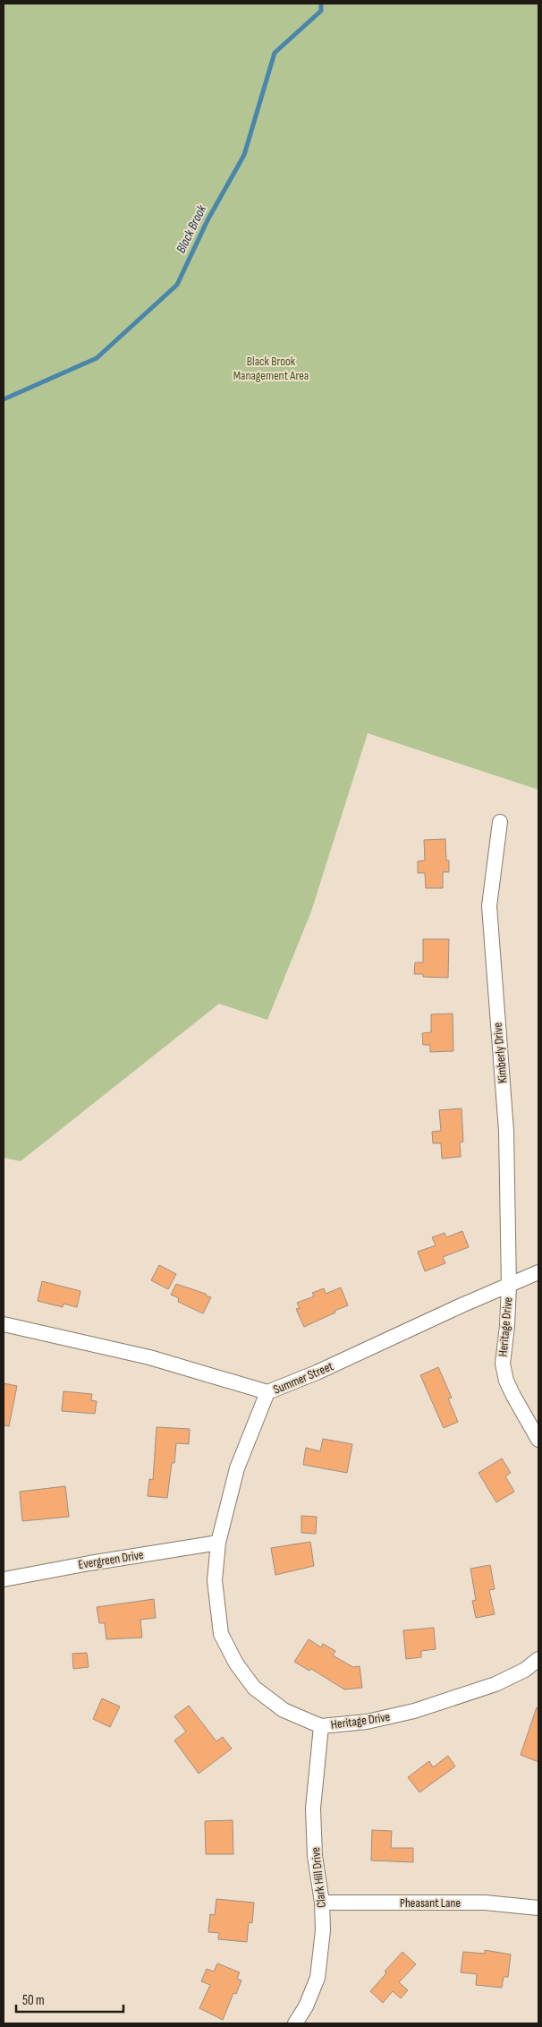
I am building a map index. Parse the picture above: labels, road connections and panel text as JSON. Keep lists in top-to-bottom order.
{
  "streets": {
    "street": [
      "Kimberly Drive",
      "Heritage Drive",
      "Summer Street",
      "Evergreen Drive",
      "Clark Hill Drive",
      "Pheasant Lane"
    ]
  },
  "crossings": [
    ["Kimberly Drive", "Heritage Drive"],
    ["Kimberly Drive", "Summer Street"],
    ["Heritage Drive", "Summer Street"],
    ["Heritage Drive", "Evergreen Drive"],
    ["Heritage Drive", "Clark Hill Drive"],
    ["Clark Hill Drive", "Pheasant Lane"]
  ],
  "water": ["Black Brook"],
  "parks": ["Black Brook Management Area"],
  "scale_bar": "50 m"
}
